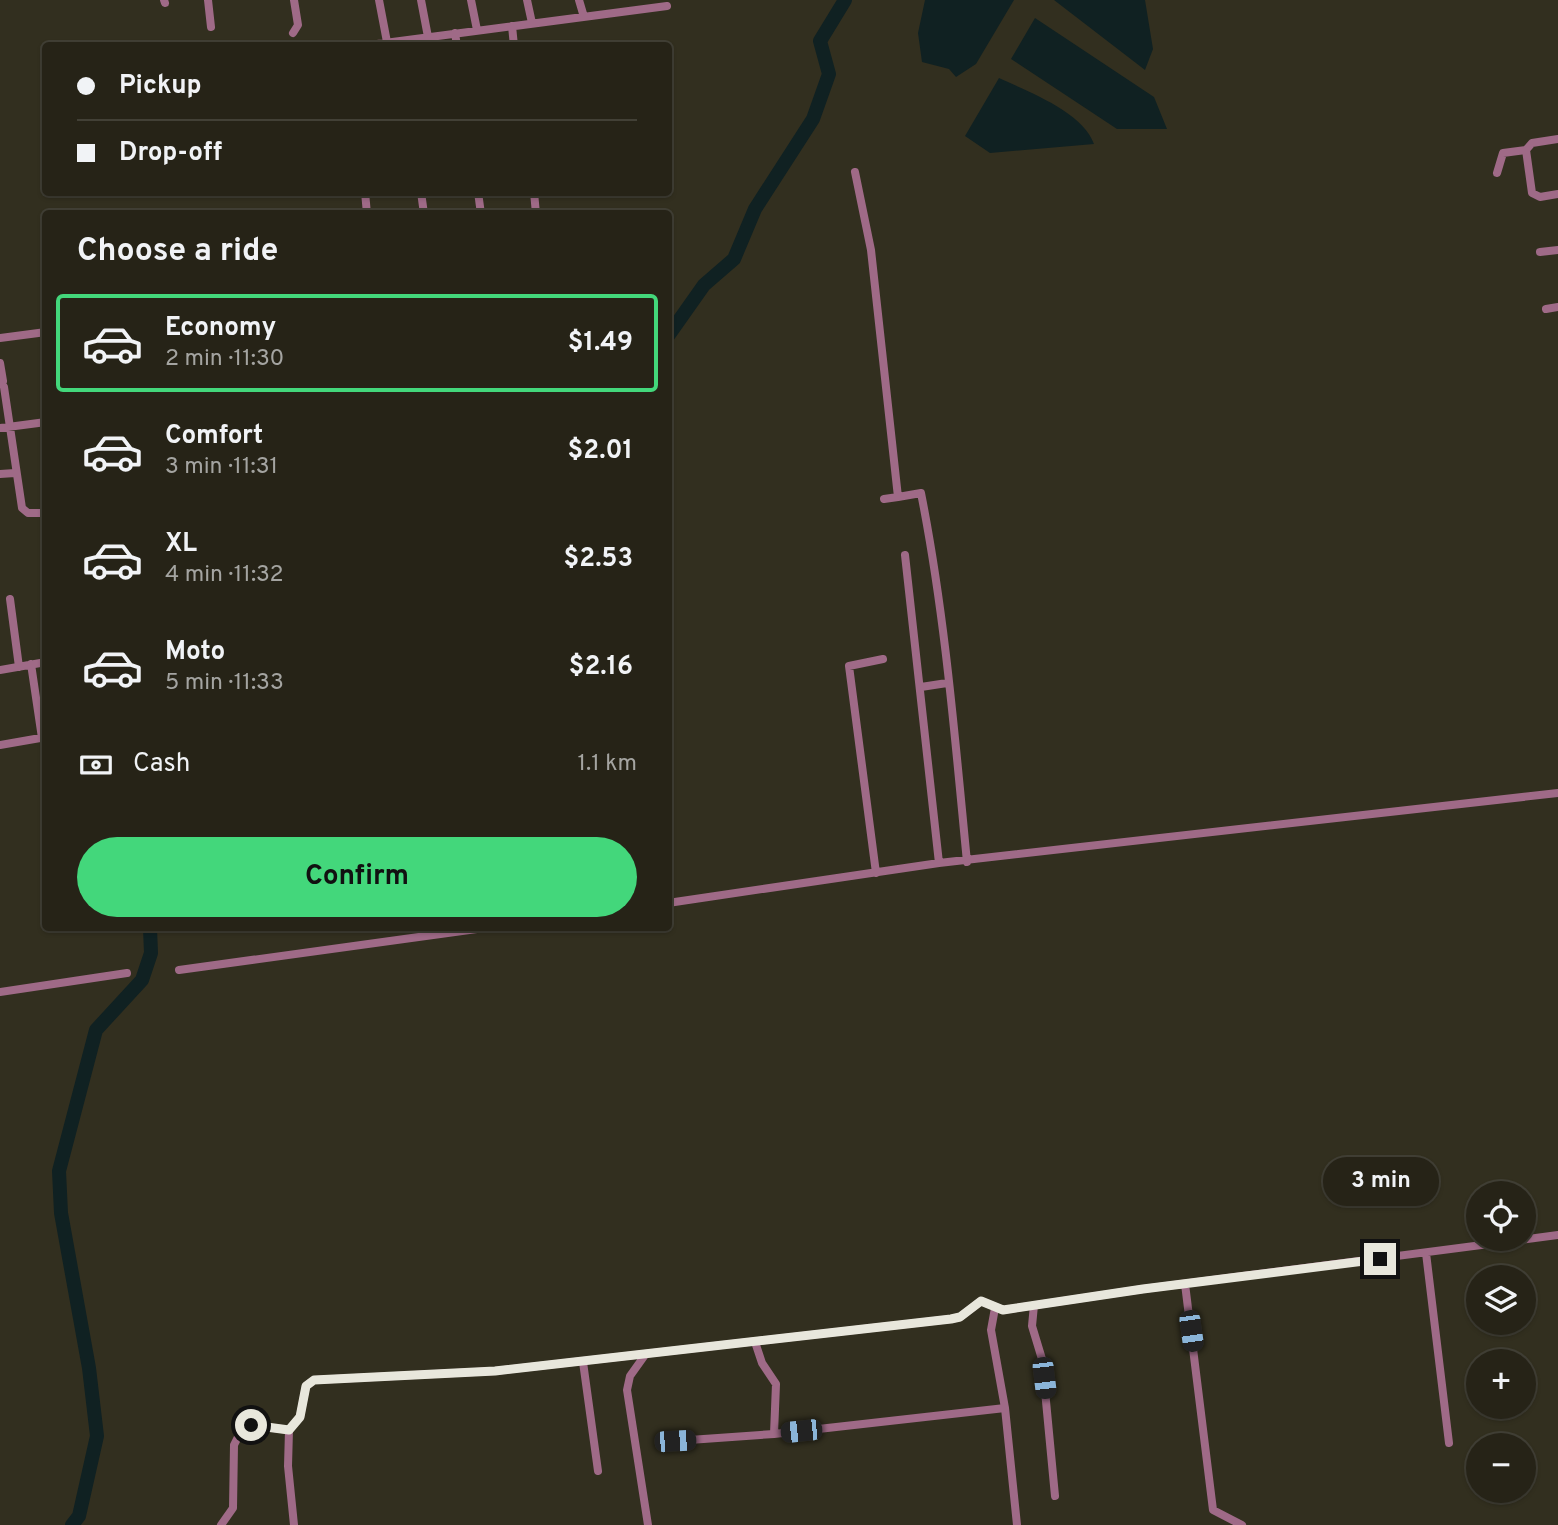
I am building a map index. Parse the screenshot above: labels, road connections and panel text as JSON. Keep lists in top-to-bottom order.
{
  "page": {
    "banner": ["Pickup", "Drop-off"],
    "heading": "Choose a ride",
    "list": [
      {
        "name": "Economy",
        "note": "2 min · 11:30",
        "value": "$1.49"
      },
      {
        "name": "Comfort",
        "note": "3 min · 11:31",
        "value": "$2.01"
      },
      {
        "name": "XL",
        "note": "4 min · 11:32",
        "value": "$2.53"
      },
      {
        "name": "Moto",
        "note": "5 min · 11:33",
        "value": "$2.16"
      }
    ],
    "pay": ["Cash", "1.1 km"],
    "buttons": "Confirm",
    "bubble": "3 min",
    "map_buttons": ["+", "−"]
  }
}
